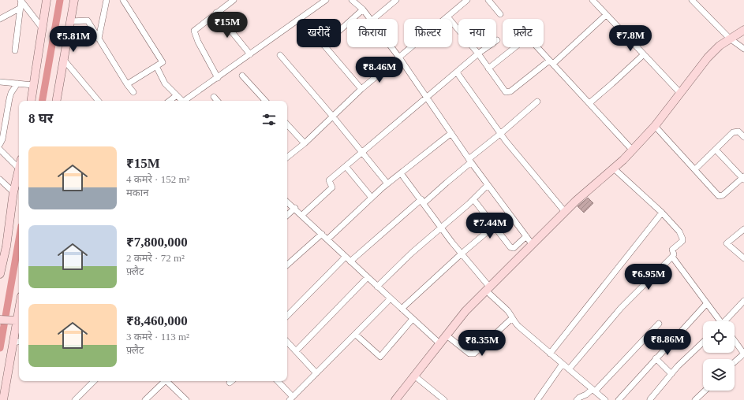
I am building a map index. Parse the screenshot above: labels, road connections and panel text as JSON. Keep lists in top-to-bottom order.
{
  "page": {
    "price": [
      "₹15M",
      "₹7.8M",
      "₹5.81M",
      "₹8.46M",
      "₹7.44M",
      "₹6.95M",
      "₹8.86M",
      "₹8.35M"
    ],
    "chip": [
      "खरीदें",
      "किराया",
      "फ़िल्टर",
      "नया",
      "फ़्लैट"
    ],
    "heading": "8 घर",
    "list": [
      {
        "name": "₹15M",
        "note": "4 कमरे · 152 m² · मकान"
      },
      {
        "name": "₹7,800,000",
        "note": "2 कमरे · 72 m² · फ़्लैट"
      },
      {
        "name": "₹8,460,000",
        "note": "3 कमरे · 113 m² · फ़्लैट"
      }
    ]
  }
}
